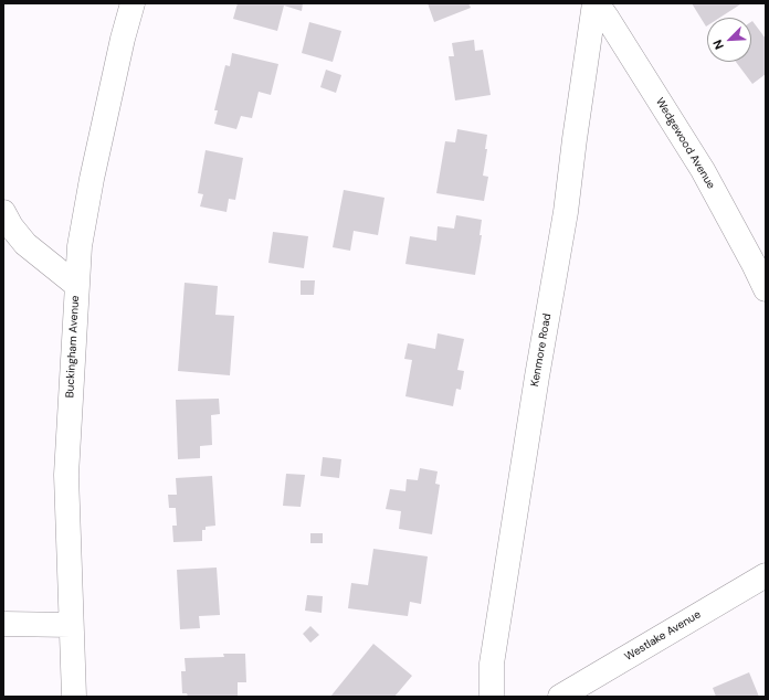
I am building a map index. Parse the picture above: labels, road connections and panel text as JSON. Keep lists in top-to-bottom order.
{
  "streets": {
    "street": [
      "Wedgewood Avenue",
      "Buckingham Avenue",
      "Kenmore Road",
      "Westlake Avenue"
    ]
  },
  "crossings": [
    ["Wedgewood Avenue", "Kenmore Road"]
  ],
  "north": "bottom left"
}
